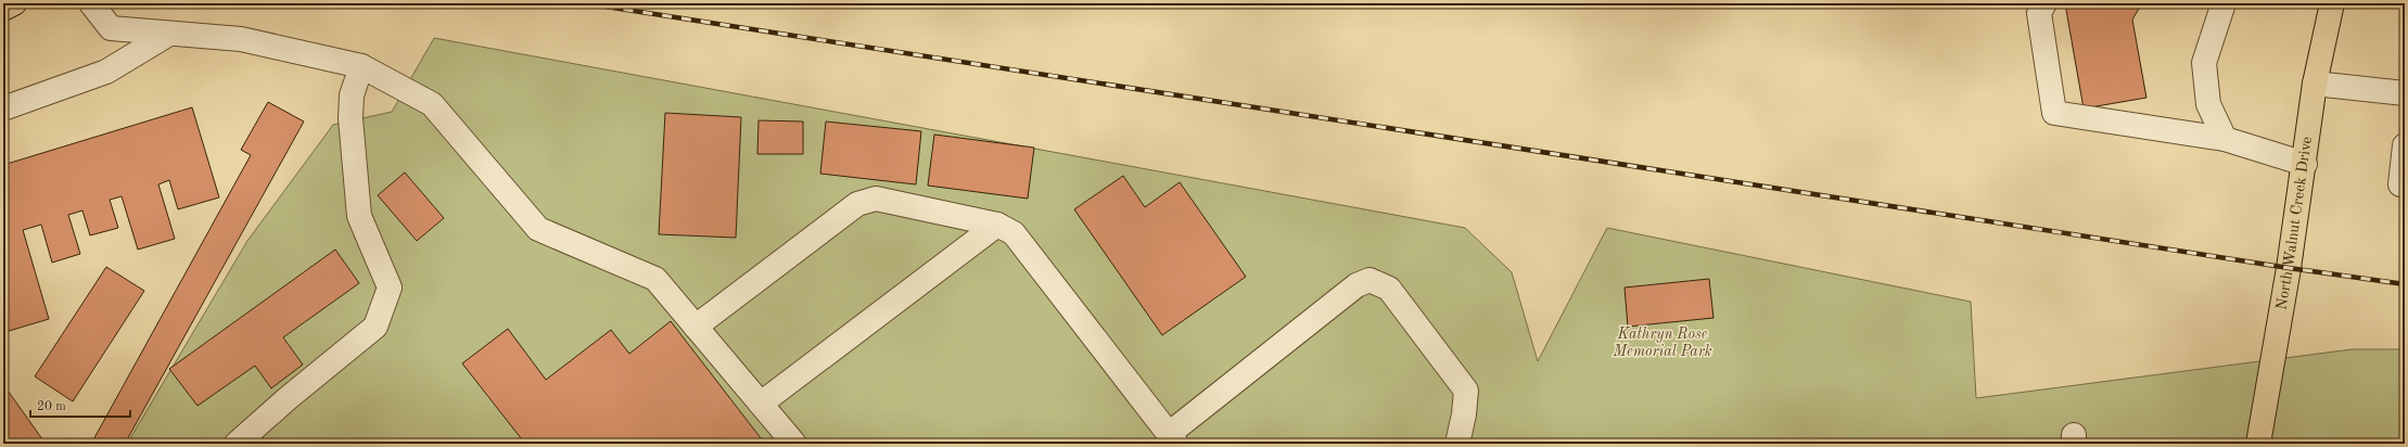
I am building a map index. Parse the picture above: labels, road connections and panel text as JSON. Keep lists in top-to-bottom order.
{
  "streets": {
    "main road": ["North Walnut Creek Drive"]
  },
  "parks": ["Kathryn Rose Memorial Park"],
  "scale_bar": "20 m"
}
